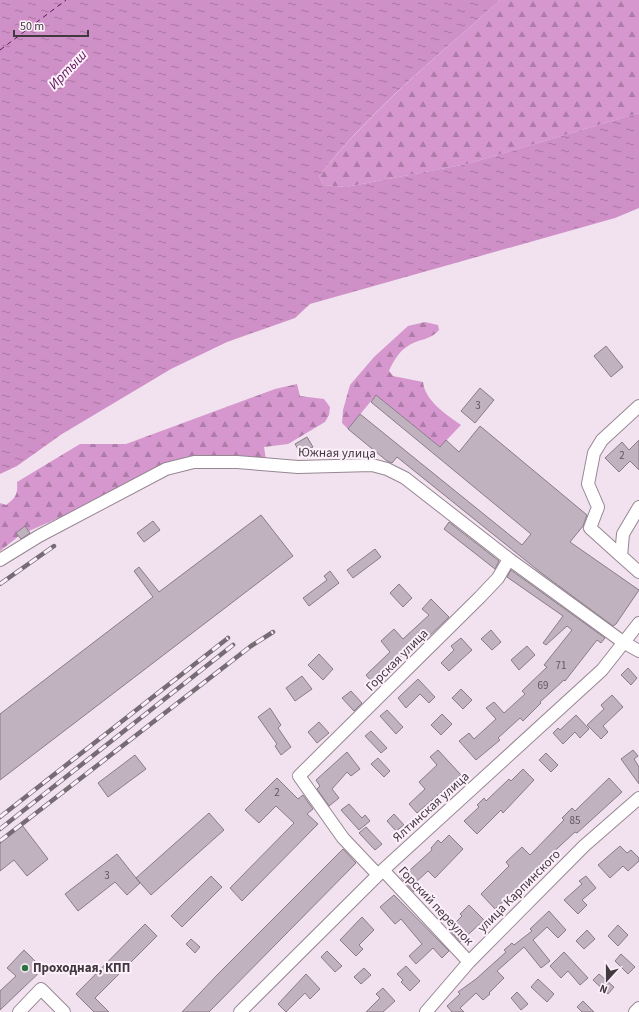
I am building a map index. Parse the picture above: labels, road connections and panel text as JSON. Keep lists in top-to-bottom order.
{
  "streets": {
    "street": [
      "Южная улица",
      "Горская улица",
      "Ялтинская улица",
      "улица Карпинского",
      "Горский переулок"
    ]
  },
  "crossings": [
    ["Южная улица", "Горская улица"],
    ["Южная улица", "Ялтинская улица"],
    ["Горская улица", "Горский переулок"],
    ["Ялтинская улица", "Горский переулок"],
    ["улица Карпинского", "Горский переулок"]
  ],
  "water": ["Иртыш"],
  "places": ["Проходная, КПП"],
  "house_numbers": [
    "3",
    "2",
    "71",
    "69",
    "2",
    "85",
    "3"
  ],
  "scale_bar": "50 m",
  "north": "bottom"
}
